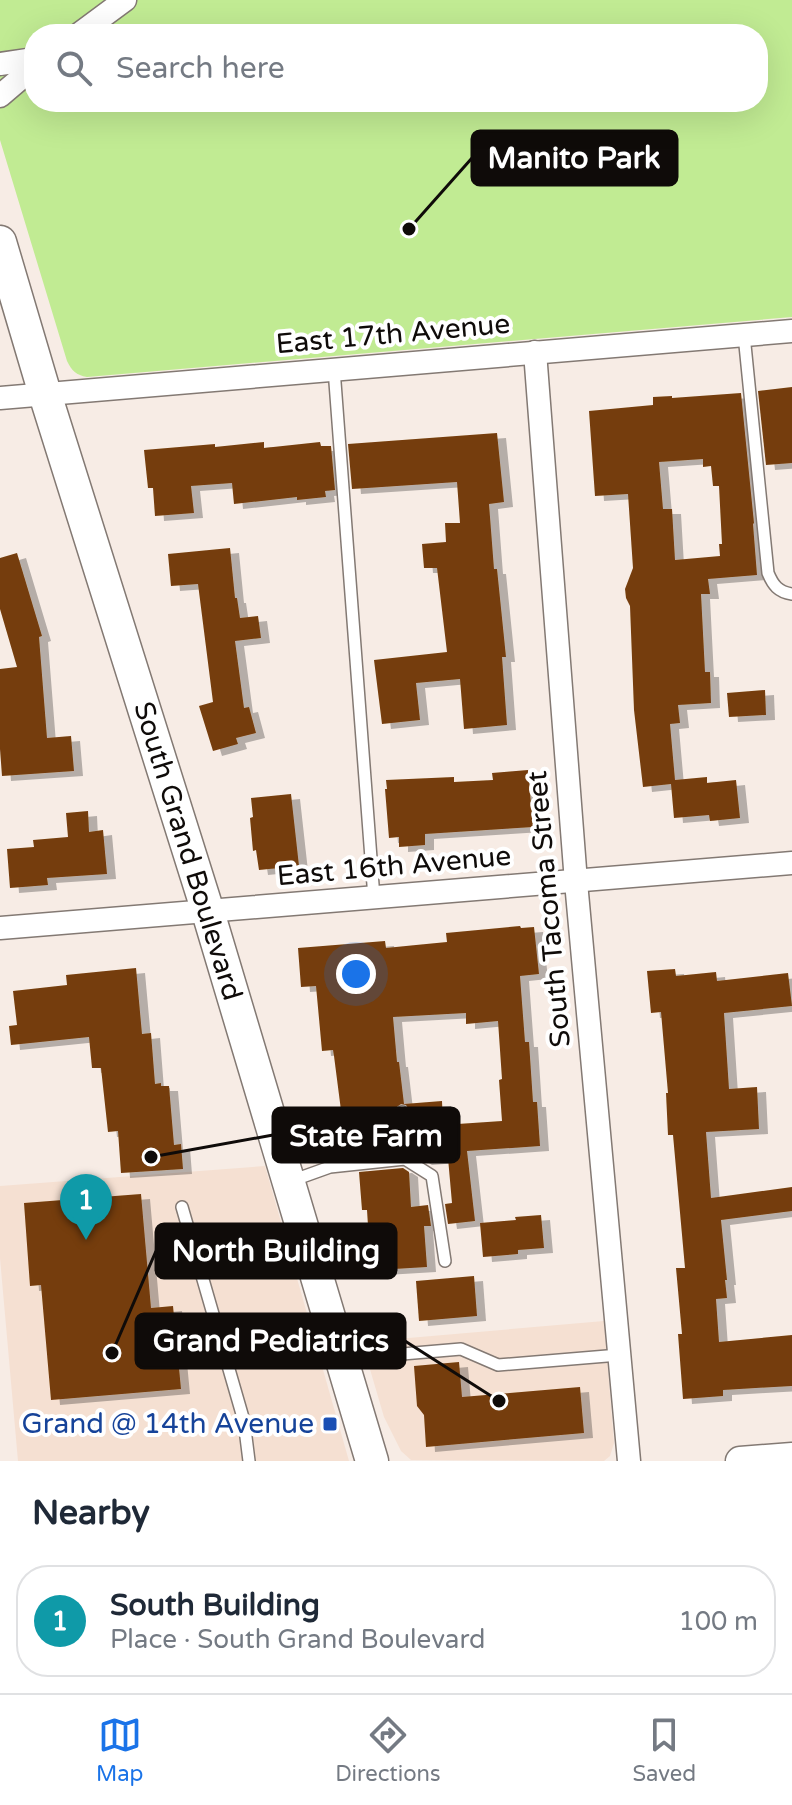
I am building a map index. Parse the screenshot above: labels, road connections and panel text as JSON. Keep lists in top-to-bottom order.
{
  "streets": {
    "main road": ["South Grand Boulevard"],
    "street": ["East 17th Avenue", "East 16th Avenue", "South Tacoma Street"]
  },
  "crossings": [
    ["East 17th Avenue", "South Grand Boulevard"],
    ["East 17th Avenue", "South Tacoma Street"],
    ["South Grand Boulevard", "East 16th Avenue"],
    ["East 16th Avenue", "South Tacoma Street"]
  ],
  "places": {
    "other": [
      "Manito Park",
      "State Farm",
      "North Building",
      "Grand Pediatrics"
    ],
    "transit": ["Grand @ 14th Avenue"]
  },
  "page": {
    "search": "Search here",
    "pins": "1",
    "heading": "Nearby",
    "list": [
      {
        "mark": "1",
        "name": "South Building",
        "note": "Place · South Grand Boulevard",
        "value": "100 m"
      }
    ],
    "nav": ["Map", "Directions", "Saved"]
  }
}
